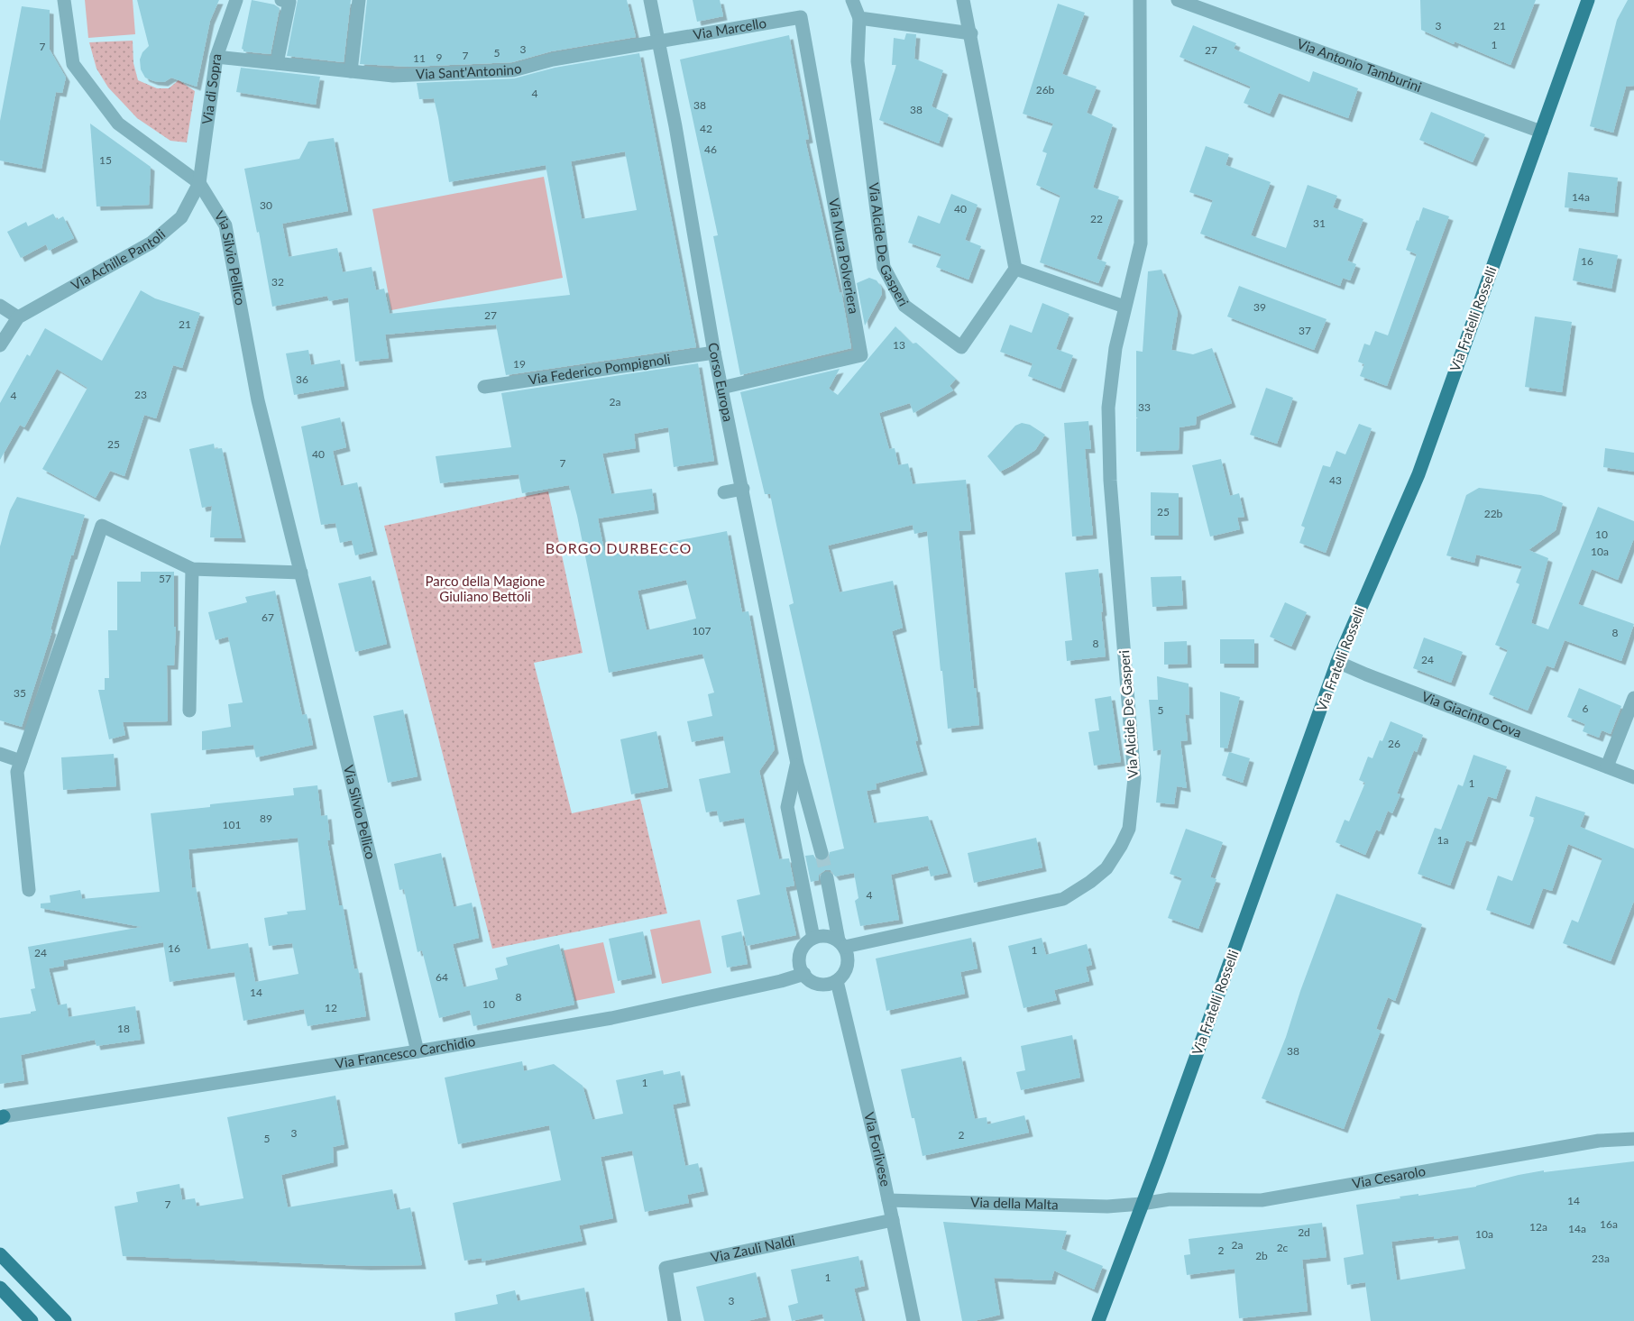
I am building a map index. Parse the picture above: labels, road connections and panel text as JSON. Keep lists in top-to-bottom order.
{
  "streets": {
    "main road": ["Via Fratelli Rosselli"],
    "street": [
      "Via Marcello",
      "Via Antonio Tamburini",
      "Via Sant'Antonino",
      "Via di Sopra",
      "Via Alcide De Gasperi",
      "Via Mura Polveriera",
      "Via Achille Pantoli",
      "Via Silvio Pellico",
      "Via Federico Pompignoli",
      "Corso Europa",
      "Via Giacinto Cova",
      "Via Francesco Carchidio",
      "Via Forlivese",
      "Via Cesarolo",
      "Via della Malta",
      "Via Zauli Naldi"
    ]
  },
  "crossings": [
    ["Via Marcello", "Via Sant'Antonino"],
    ["Via Marcello", "Via Mura Polveriera"],
    ["Via Marcello", "Corso Europa"],
    ["Via Antonio Tamburini", "Via Fratelli Rosselli"],
    ["Via Sant'Antonino", "Via di Sopra"],
    ["Via Sant'Antonino", "Corso Europa"],
    ["Via di Sopra", "Via Achille Pantoli"],
    ["Via di Sopra", "Via Silvio Pellico"],
    ["Via Alcide De Gasperi", "Corso Europa"],
    ["Via Alcide De Gasperi", "Via Francesco Carchidio"],
    ["Via Alcide De Gasperi", "Via Forlivese"],
    ["Via Mura Polveriera", "Corso Europa"],
    ["Via Achille Pantoli", "Via Silvio Pellico"],
    ["Via Silvio Pellico", "Via Francesco Carchidio"],
    ["Via Fratelli Rosselli", "Via Giacinto Cova"],
    ["Via Fratelli Rosselli", "Via Cesarolo"],
    ["Via Fratelli Rosselli", "Via della Malta"],
    ["Via Federico Pompignoli", "Corso Europa"],
    ["Corso Europa", "Via Francesco Carchidio"],
    ["Corso Europa", "Via Forlivese"],
    ["Via Francesco Carchidio", "Via Forlivese"],
    ["Via Forlivese", "Via della Malta"],
    ["Via Forlivese", "Via Zauli Naldi"],
    ["Via Cesarolo", "Via della Malta"]
  ],
  "districts": ["BORGO DURBECCO"],
  "parks": ["Parco della Magione Giuliano Bettoli"],
  "house_numbers": [
    "3",
    "21",
    "1",
    "7",
    "3",
    "27",
    "5",
    "7",
    "9",
    "11",
    "26b",
    "4",
    "38",
    "38",
    "42",
    "46",
    "15",
    "14a",
    "30",
    "40",
    "22",
    "31",
    "16",
    "32",
    "39",
    "27",
    "21",
    "37",
    "13",
    "19",
    "36",
    "23",
    "4",
    "2a",
    "33",
    "25",
    "40",
    "7",
    "43",
    "25",
    "22b",
    "10",
    "10a",
    "57",
    "67",
    "107",
    "8",
    "8",
    "24",
    "35",
    "6",
    "5",
    "26",
    "1",
    "89",
    "101",
    "1a",
    "4",
    "16",
    "1",
    "24",
    "64",
    "14",
    "8",
    "10",
    "12",
    "18",
    "38",
    "1",
    "3",
    "2",
    "5",
    "14",
    "7",
    "16a",
    "12a",
    "14a",
    "2d",
    "10a",
    "2a",
    "2c",
    "2",
    "2b",
    "23a",
    "1",
    "3"
  ]
}
